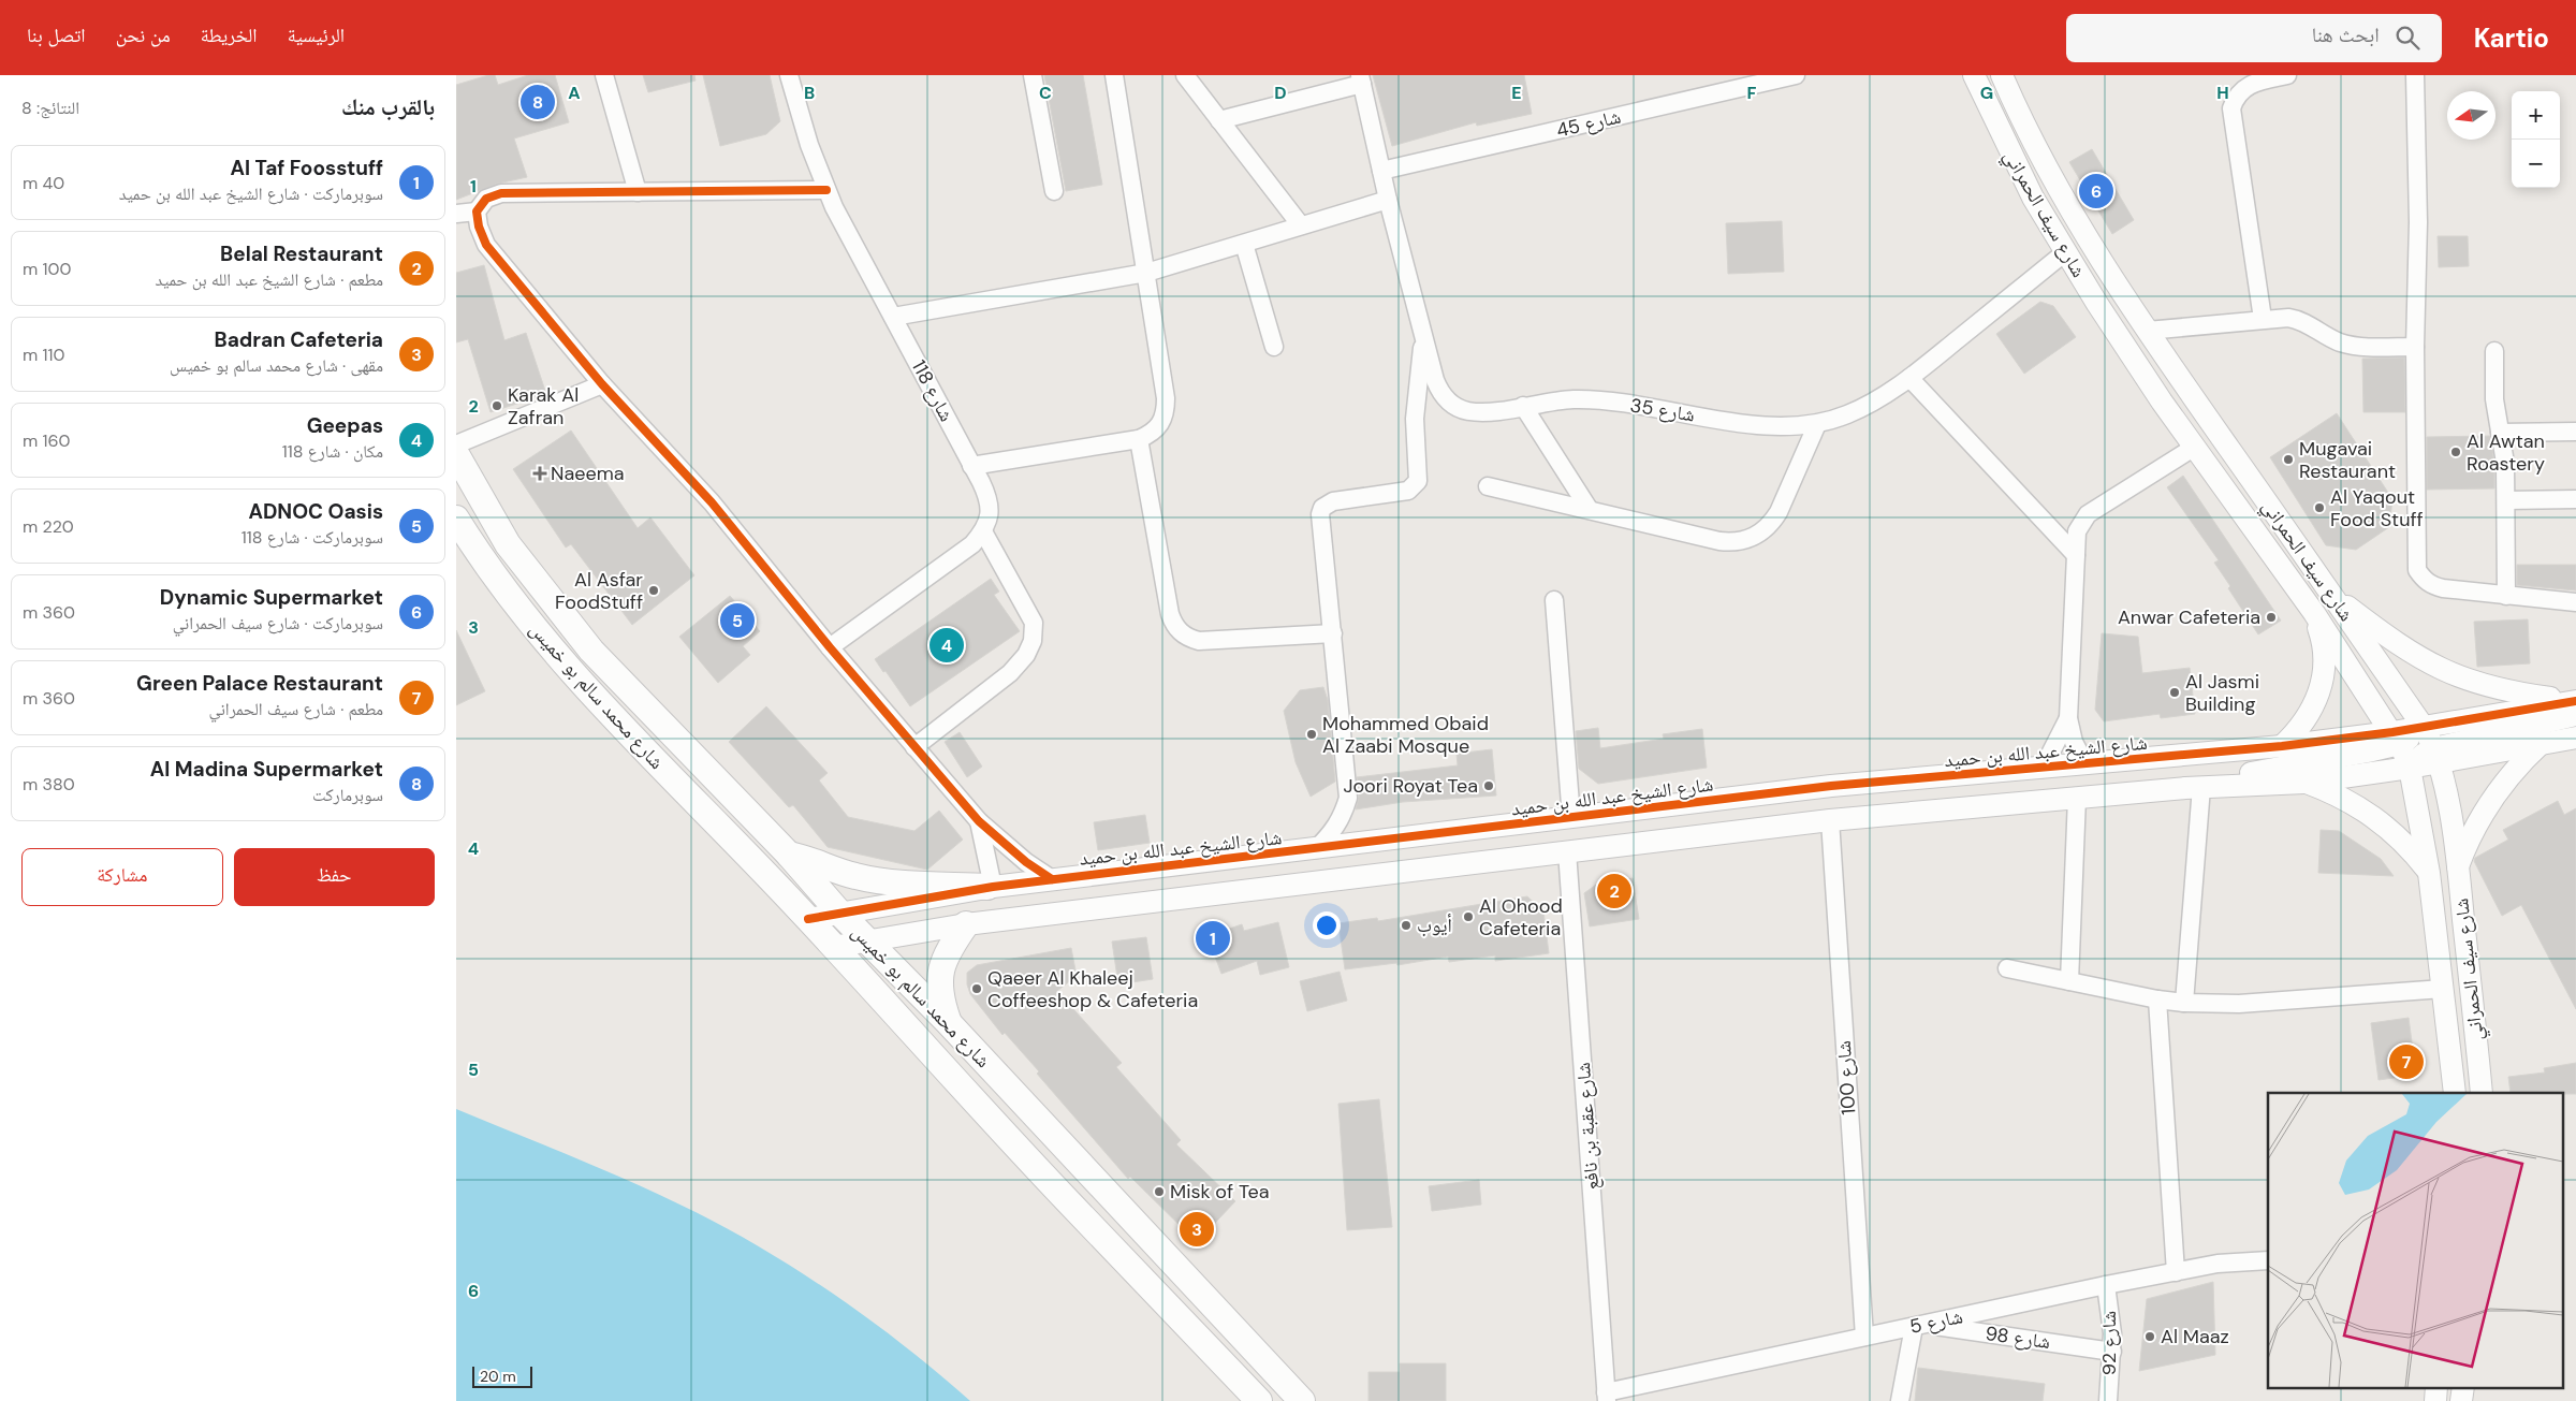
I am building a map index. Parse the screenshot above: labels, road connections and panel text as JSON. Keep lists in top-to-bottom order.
{
  "streets": {
    "main road": ["شارع محمد سالم بو خميس"],
    "street": [
      "شارع 45",
      "شارع سيف الحمراني",
      "شارع 118",
      "شارع 35",
      "شارع الشيخ عبد الله بن حميد",
      "شارع 100",
      "شارع عقبة بن نافع",
      "شارع 5",
      "شارع 98",
      "شارع 92"
    ]
  },
  "crossings": [
    ["شارع 45", "شارع 35"],
    ["شارع سيف الحمراني", "شارع 35"],
    ["شارع سيف الحمراني", "شارع الشيخ عبد الله بن حميد"],
    ["شارع محمد سالم بو خميس", "شارع الشيخ عبد الله بن حميد"],
    ["شارع 100", "شارع 5"],
    ["شارع عقبة بن نافع", "شارع 5"],
    ["شارع 5", "شارع 98"],
    ["شارع 5", "شارع 92"],
    ["شارع 98", "شارع 92"]
  ],
  "places": {
    "other": [
      "Karak Al Zafran",
      "Al Awtan Roastery",
      "Mugavai Restaurant",
      "Al Yaqout Food Stuff",
      "Al Asfar FoodStuff",
      "Anwar Cafeteria",
      "Al Jasmi Building",
      "Mohammed Obaid Al Zaabi Mosque",
      "Joori Royat Tea",
      "Al Ohood Cafeteria",
      "أيوب",
      "Qaeer Al Khaleej Coffeeshop & Cafeteria",
      "Misk of Tea",
      "Al Maaz"
    ],
    "health": ["Naeema"]
  },
  "scale_bar": "20 m",
  "north": "left",
  "page": {
    "header": "Kartio",
    "search": "ابحث هنا",
    "nav": [
      "الرئيسية",
      "الخريطة",
      "من نحن",
      "اتصل بنا"
    ],
    "heading": ["بالقرب منك", "النتائج: 8"],
    "pins": [
      "8",
      "6",
      "5",
      "4",
      "2",
      "1",
      "7",
      "3"
    ],
    "map_buttons": ["+", "−"],
    "list": [
      {
        "mark": "1",
        "name": "Al Taf Foosstuff",
        "note": "سوبرماركت · شارع الشيخ عبد الله بن حميد",
        "value": "40 m"
      },
      {
        "mark": "2",
        "name": "Belal Restaurant",
        "note": "مطعم · شارع الشيخ عبد الله بن حميد",
        "value": "100 m"
      },
      {
        "mark": "3",
        "name": "Badran Cafeteria",
        "note": "مقهى · شارع محمد سالم بو خميس",
        "value": "110 m"
      },
      {
        "mark": "4",
        "name": "Geepas",
        "note": "مكان · شارع 118",
        "value": "160 m"
      },
      {
        "mark": "5",
        "name": "ADNOC Oasis",
        "note": "سوبرماركت · شارع 118",
        "value": "220 m"
      },
      {
        "mark": "6",
        "name": "Dynamic Supermarket",
        "note": "سوبرماركت · شارع سيف الحمراني",
        "value": "360 m"
      },
      {
        "mark": "7",
        "name": "Green Palace Restaurant",
        "note": "مطعم · شارع سيف الحمراني",
        "value": "360 m"
      },
      {
        "mark": "8",
        "name": "Al Madina Supermarket",
        "note": "سوبرماركت",
        "value": "380 m"
      }
    ],
    "buttons": ["حفظ", "مشاركة"],
    "scale": "20 m"
  },
  "grid": {
    "columns": [
      "A",
      "B",
      "C",
      "D",
      "E",
      "F",
      "G",
      "H"
    ],
    "rows": [
      "1",
      "2",
      "3",
      "4",
      "5",
      "6"
    ]
  }
}
